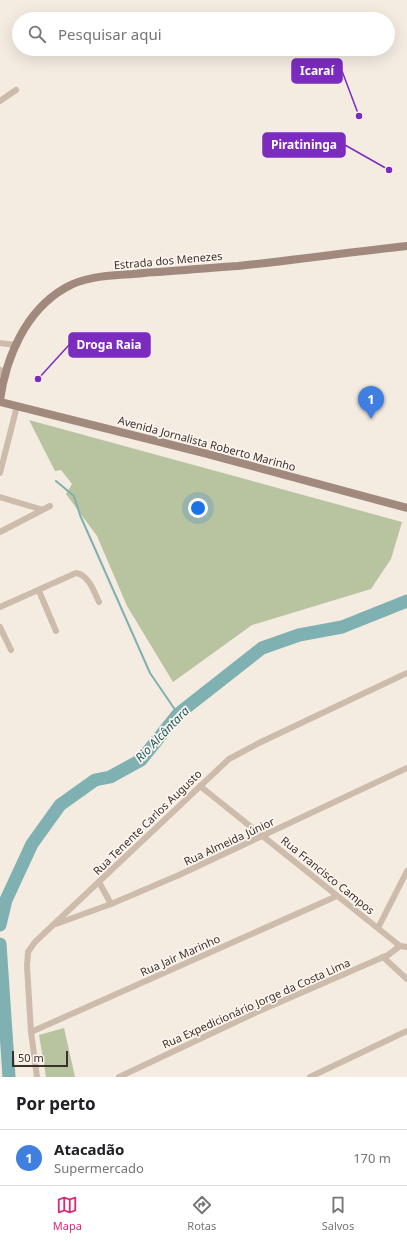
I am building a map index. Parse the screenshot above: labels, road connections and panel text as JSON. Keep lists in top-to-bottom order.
{
  "streets": {
    "main road": ["Estrada dos Menezes", "Avenida Jornalista Roberto Marinho"],
    "street": [
      "Rua Tenente Carlos Augusto",
      "Rua Almeida Júnior",
      "Rua Francisco Campos",
      "Rua Jair Marinho",
      "Rua Expedicionário Jorge da Costa Lima"
    ]
  },
  "crossings": [
    ["Estrada dos Menezes", "Avenida Jornalista Roberto Marinho"],
    ["Rua Tenente Carlos Augusto", "Rua Almeida Júnior"],
    ["Rua Tenente Carlos Augusto", "Rua Francisco Campos"],
    ["Rua Tenente Carlos Augusto", "Rua Jair Marinho"],
    ["Rua Almeida Júnior", "Rua Francisco Campos"],
    ["Rua Francisco Campos", "Rua Jair Marinho"],
    ["Rua Francisco Campos", "Rua Expedicionário Jorge da Costa Lima"]
  ],
  "water": ["Rio Alcântara"],
  "places": ["Icaraí", "Piratininga", "Droga Raia"],
  "scale_bar": "50 m",
  "page": {
    "search": "Pesquisar aqui",
    "pins": "1",
    "scale": "50 m",
    "heading": "Por perto",
    "list": [
      {
        "mark": "1",
        "name": "Atacadão",
        "note": "Supermercado",
        "value": "170 m"
      }
    ],
    "nav": ["Mapa", "Rotas", "Salvos"]
  }
}
